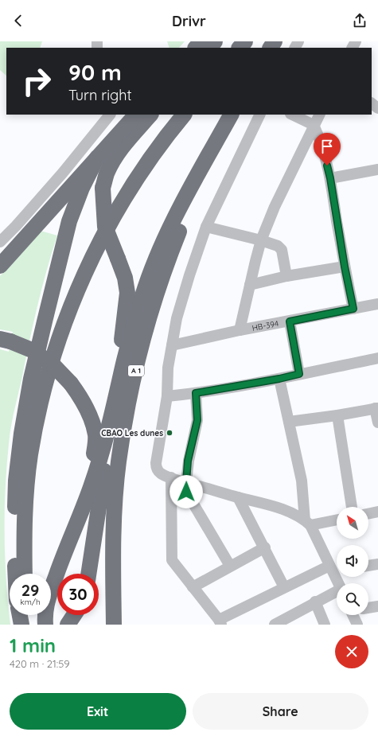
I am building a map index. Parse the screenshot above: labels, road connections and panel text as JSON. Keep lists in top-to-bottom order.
{
  "streets": {
    "highway": ["A 1"],
    "street": ["HB-394"]
  },
  "places": ["CBAO Les dunes"],
  "north": "top left",
  "page": {
    "header": "Drivr",
    "turn": ["90 m", "Turn right"],
    "speed": "29 km/h",
    "limit": "30",
    "heading": ["1 min", "420 m · 21:59"],
    "buttons": ["Exit", "Share"]
  }
}
